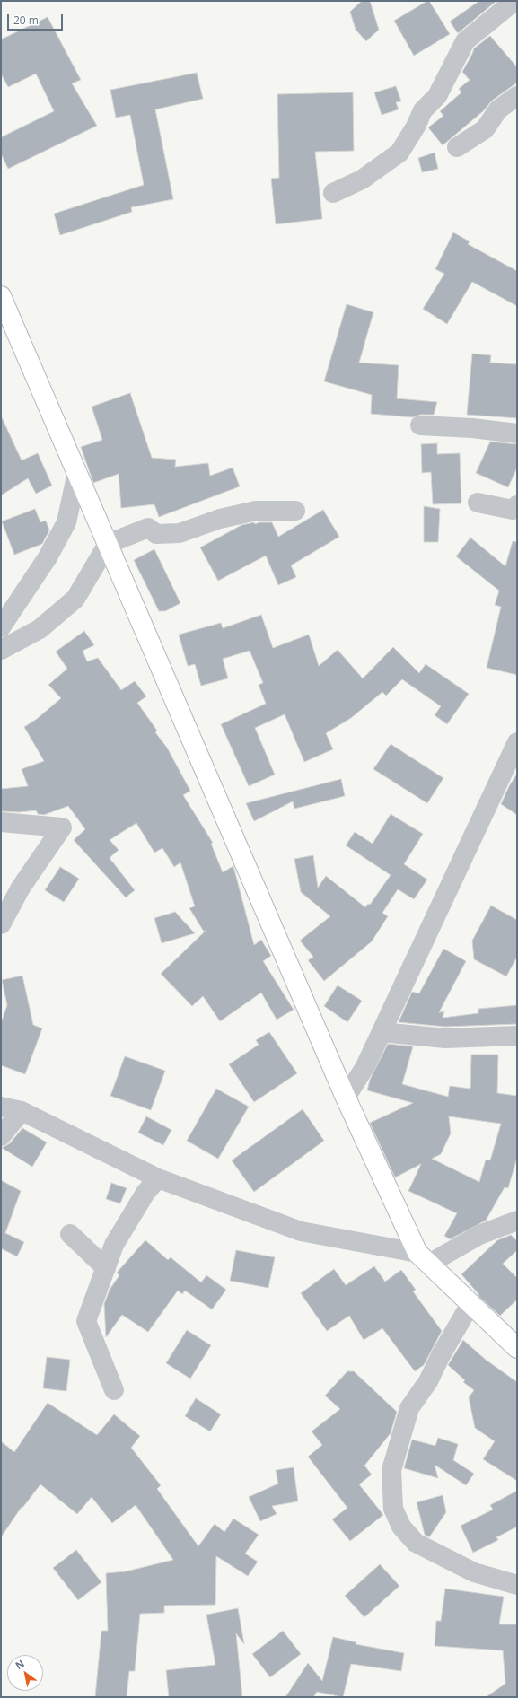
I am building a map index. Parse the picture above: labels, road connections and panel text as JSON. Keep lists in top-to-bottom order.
{
  "scale_bar": "20 m",
  "north": "top left"
}
